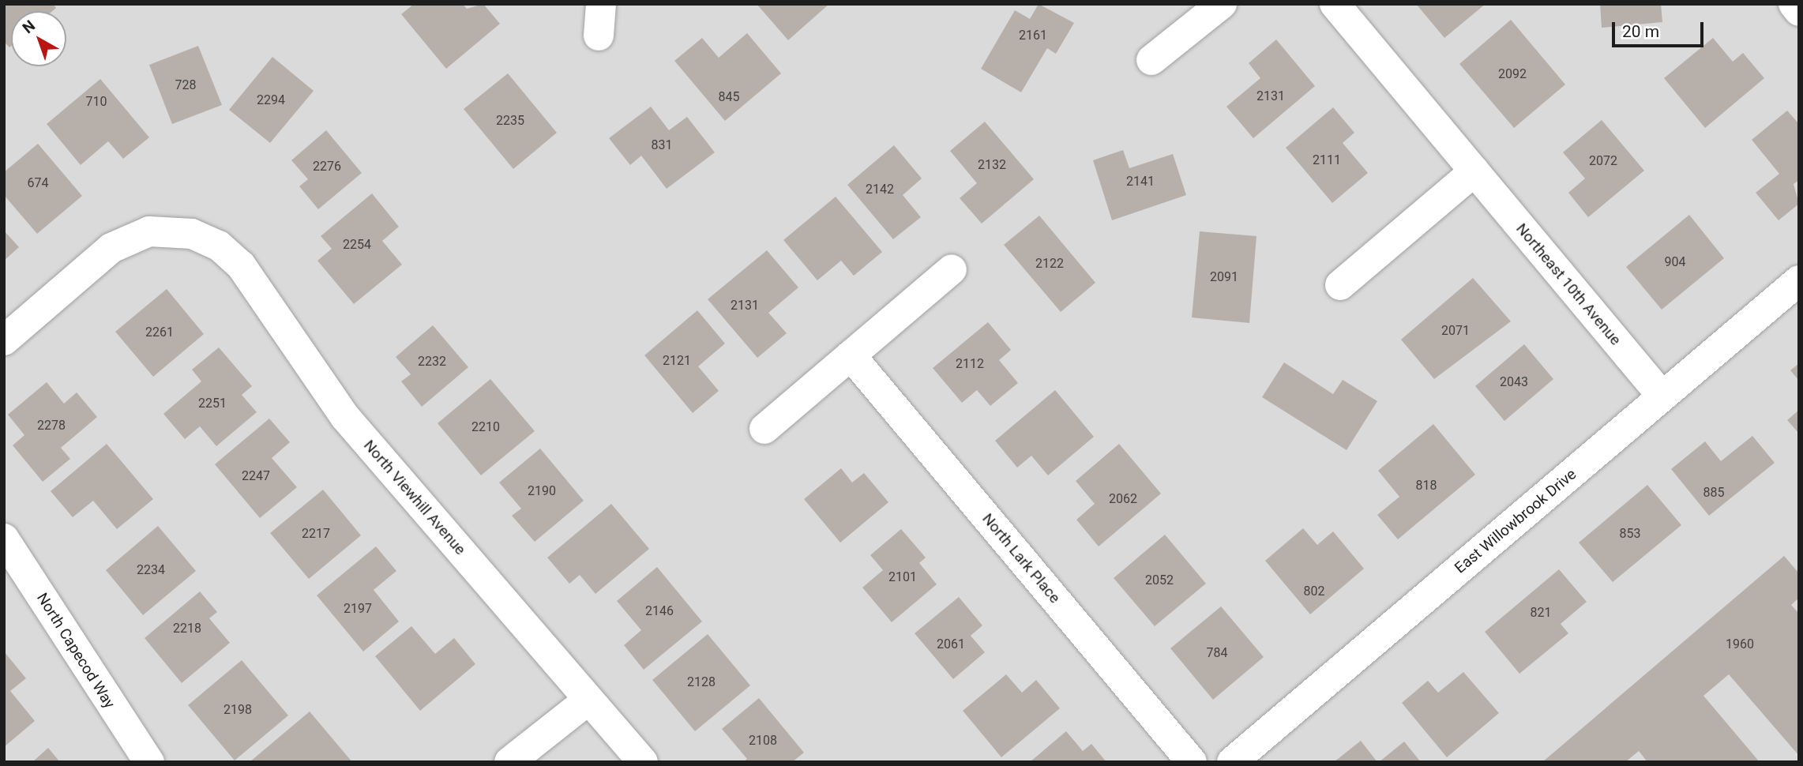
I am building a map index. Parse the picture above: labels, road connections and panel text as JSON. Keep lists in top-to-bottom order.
{
  "streets": {
    "street": [
      "Northeast 10th Avenue",
      "North Viewhill Avenue",
      "East Willowbrook Drive",
      "North Lark Place",
      "North Capecod Way"
    ]
  },
  "crossings": [
    ["Northeast 10th Avenue", "East Willowbrook Drive"]
  ],
  "house_numbers": [
    "2161",
    "2092",
    "728",
    "2131",
    "845",
    "2294",
    "710",
    "2235",
    "831",
    "2111",
    "2072",
    "2132",
    "2276",
    "2141",
    "674",
    "2142",
    "2254",
    "904",
    "2122",
    "2091",
    "2131",
    "2071",
    "2261",
    "2121",
    "2232",
    "2112",
    "2043",
    "2251",
    "2278",
    "2210",
    "2247",
    "818",
    "2190",
    "885",
    "2062",
    "2217",
    "853",
    "2234",
    "2101",
    "2052",
    "802",
    "2197",
    "2146",
    "821",
    "2218",
    "2061",
    "1960",
    "784",
    "2128",
    "2198",
    "2108"
  ],
  "scale_bar": "20 m",
  "north": "top left"
}
